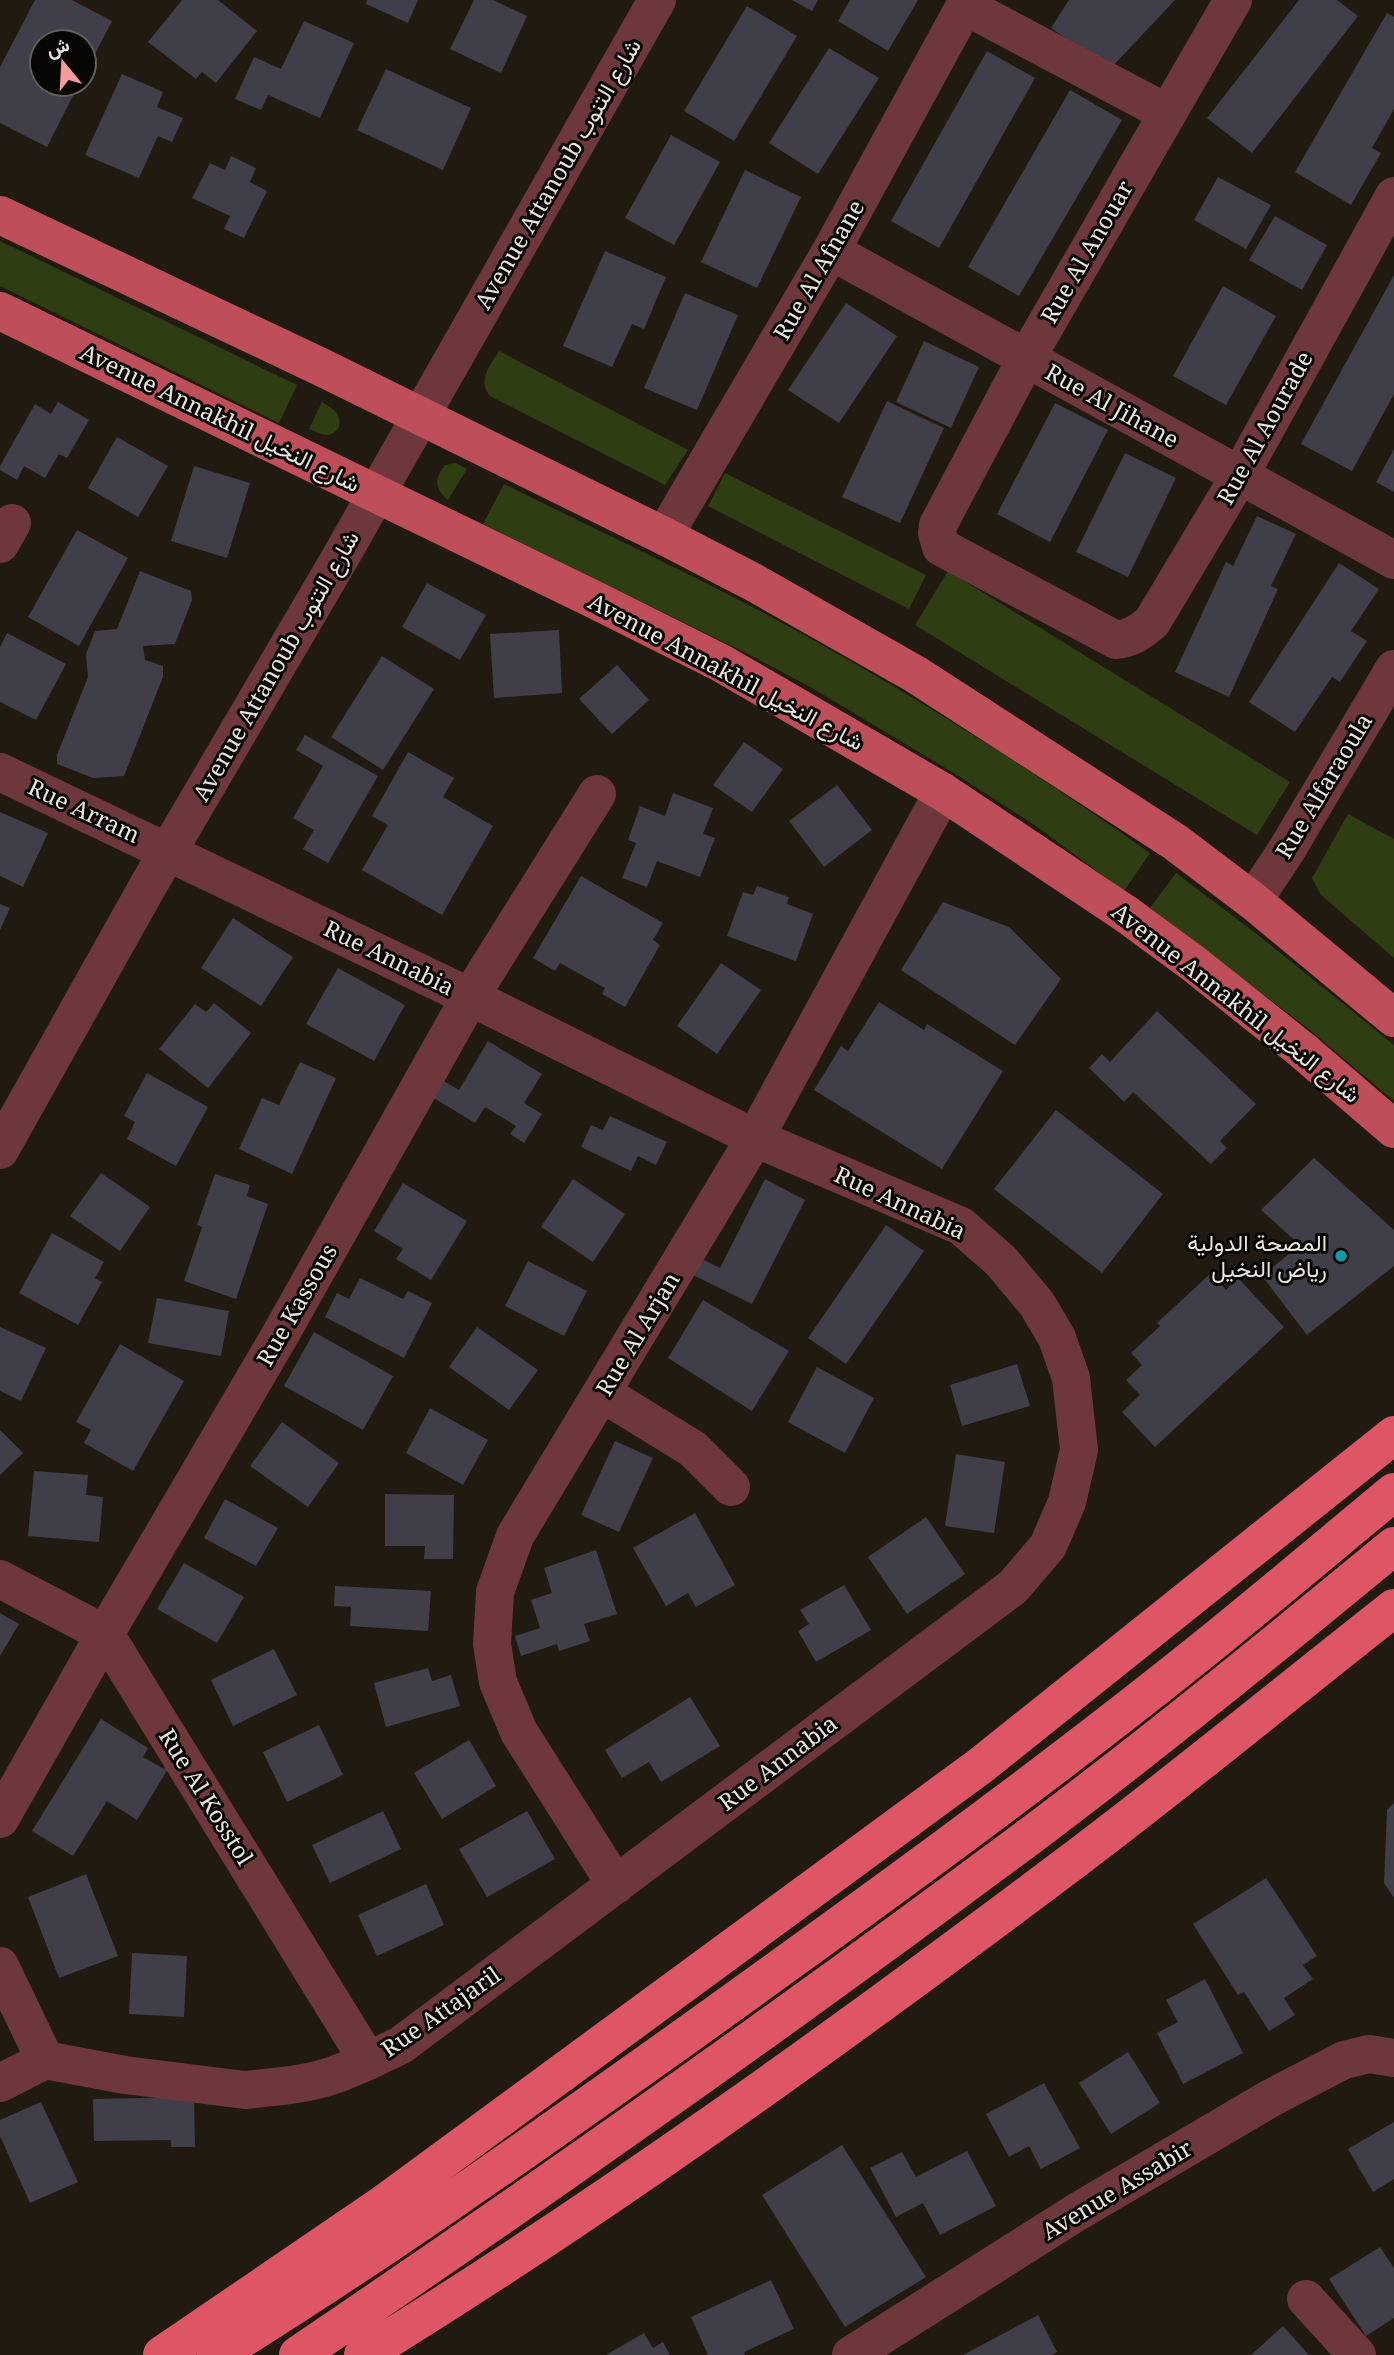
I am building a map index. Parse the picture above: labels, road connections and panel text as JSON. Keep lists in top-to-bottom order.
{
  "streets": {
    "main road": ["Avenue Annakhil شارع النخيل"],
    "street": [
      "Avenue Attanoub شارع التنوب",
      "Rue Al Anouar",
      "Rue Al Afnane",
      "Rue Al Jihane",
      "Rue Al Aourade",
      "Rue Alfaraoula",
      "Rue Arram",
      "Rue Annabia",
      "Rue Kassous",
      "Rue Al Arjan",
      "Rue Al Kosstol",
      "Rue Attajaril",
      "Avenue Assabir"
    ]
  },
  "crossings": [
    ["Avenue Attanoub شارع التنوب", "Avenue Annakhil شارع النخيل"],
    ["Avenue Attanoub شارع التنوب", "Rue Arram"],
    ["Avenue Attanoub شارع التنوب", "Rue Annabia"],
    ["Rue Al Anouar", "Rue Al Jihane"],
    ["Rue Al Anouar", "Rue Al Aourade"],
    ["Rue Al Afnane", "Rue Al Jihane"],
    ["Rue Al Jihane", "Rue Al Aourade"],
    ["Avenue Annakhil شارع النخيل", "Rue Al Arjan"],
    ["Rue Arram", "Rue Annabia"],
    ["Rue Annabia", "Rue Kassous"],
    ["Rue Annabia", "Rue Al Arjan"],
    ["Rue Annabia", "Rue Attajaril"],
    ["Rue Kassous", "Rue Al Kosstol"],
    ["Rue Al Arjan", "Rue Attajaril"],
    ["Rue Al Kosstol", "Rue Attajaril"]
  ],
  "places": ["المصحة الدولية رياض النخيل"],
  "north": "top"
}
